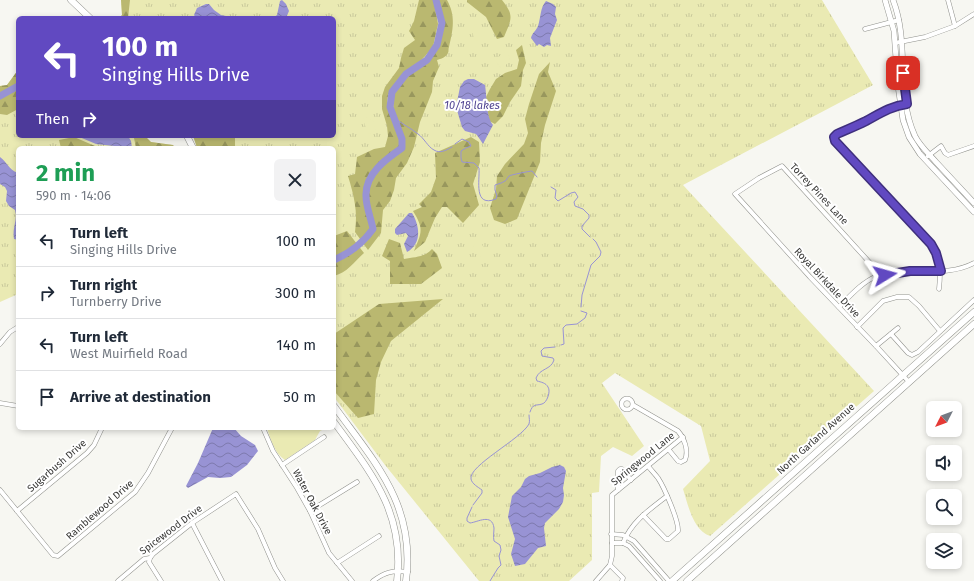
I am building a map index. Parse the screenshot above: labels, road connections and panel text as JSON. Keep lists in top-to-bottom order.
{
  "streets": {
    "main road": ["North Garland Avenue"],
    "street": [
      "Torrey Pines Lane",
      "Royal Birkdale Drive",
      "Springwood Lane",
      "Sugarbush Drive",
      "Water Oak Drive",
      "Ramblewood Drive",
      "Spicewood Drive"
    ]
  },
  "crossings": [
    ["Torrey Pines Lane", "Royal Birkdale Drive"],
    ["Royal Birkdale Drive", "North Garland Avenue"],
    ["Sugarbush Drive", "Ramblewood Drive"]
  ],
  "water": ["10/18 lakes"],
  "north": "bottom left",
  "page": {
    "turn": ["100 m", "Singing Hills Drive"],
    "then": "Then",
    "heading": ["2 min", "590 m · 14:06"],
    "list": [
      {
        "name": "Turn left",
        "note": "Singing Hills Drive",
        "value": "100 m"
      },
      {
        "name": "Turn right",
        "note": "Turnberry Drive",
        "value": "300 m"
      },
      {
        "name": "Turn left",
        "note": "West Muirfield Road",
        "value": "140 m"
      },
      {
        "name": "Arrive at destination",
        "value": "50 m"
      }
    ]
  }
}
